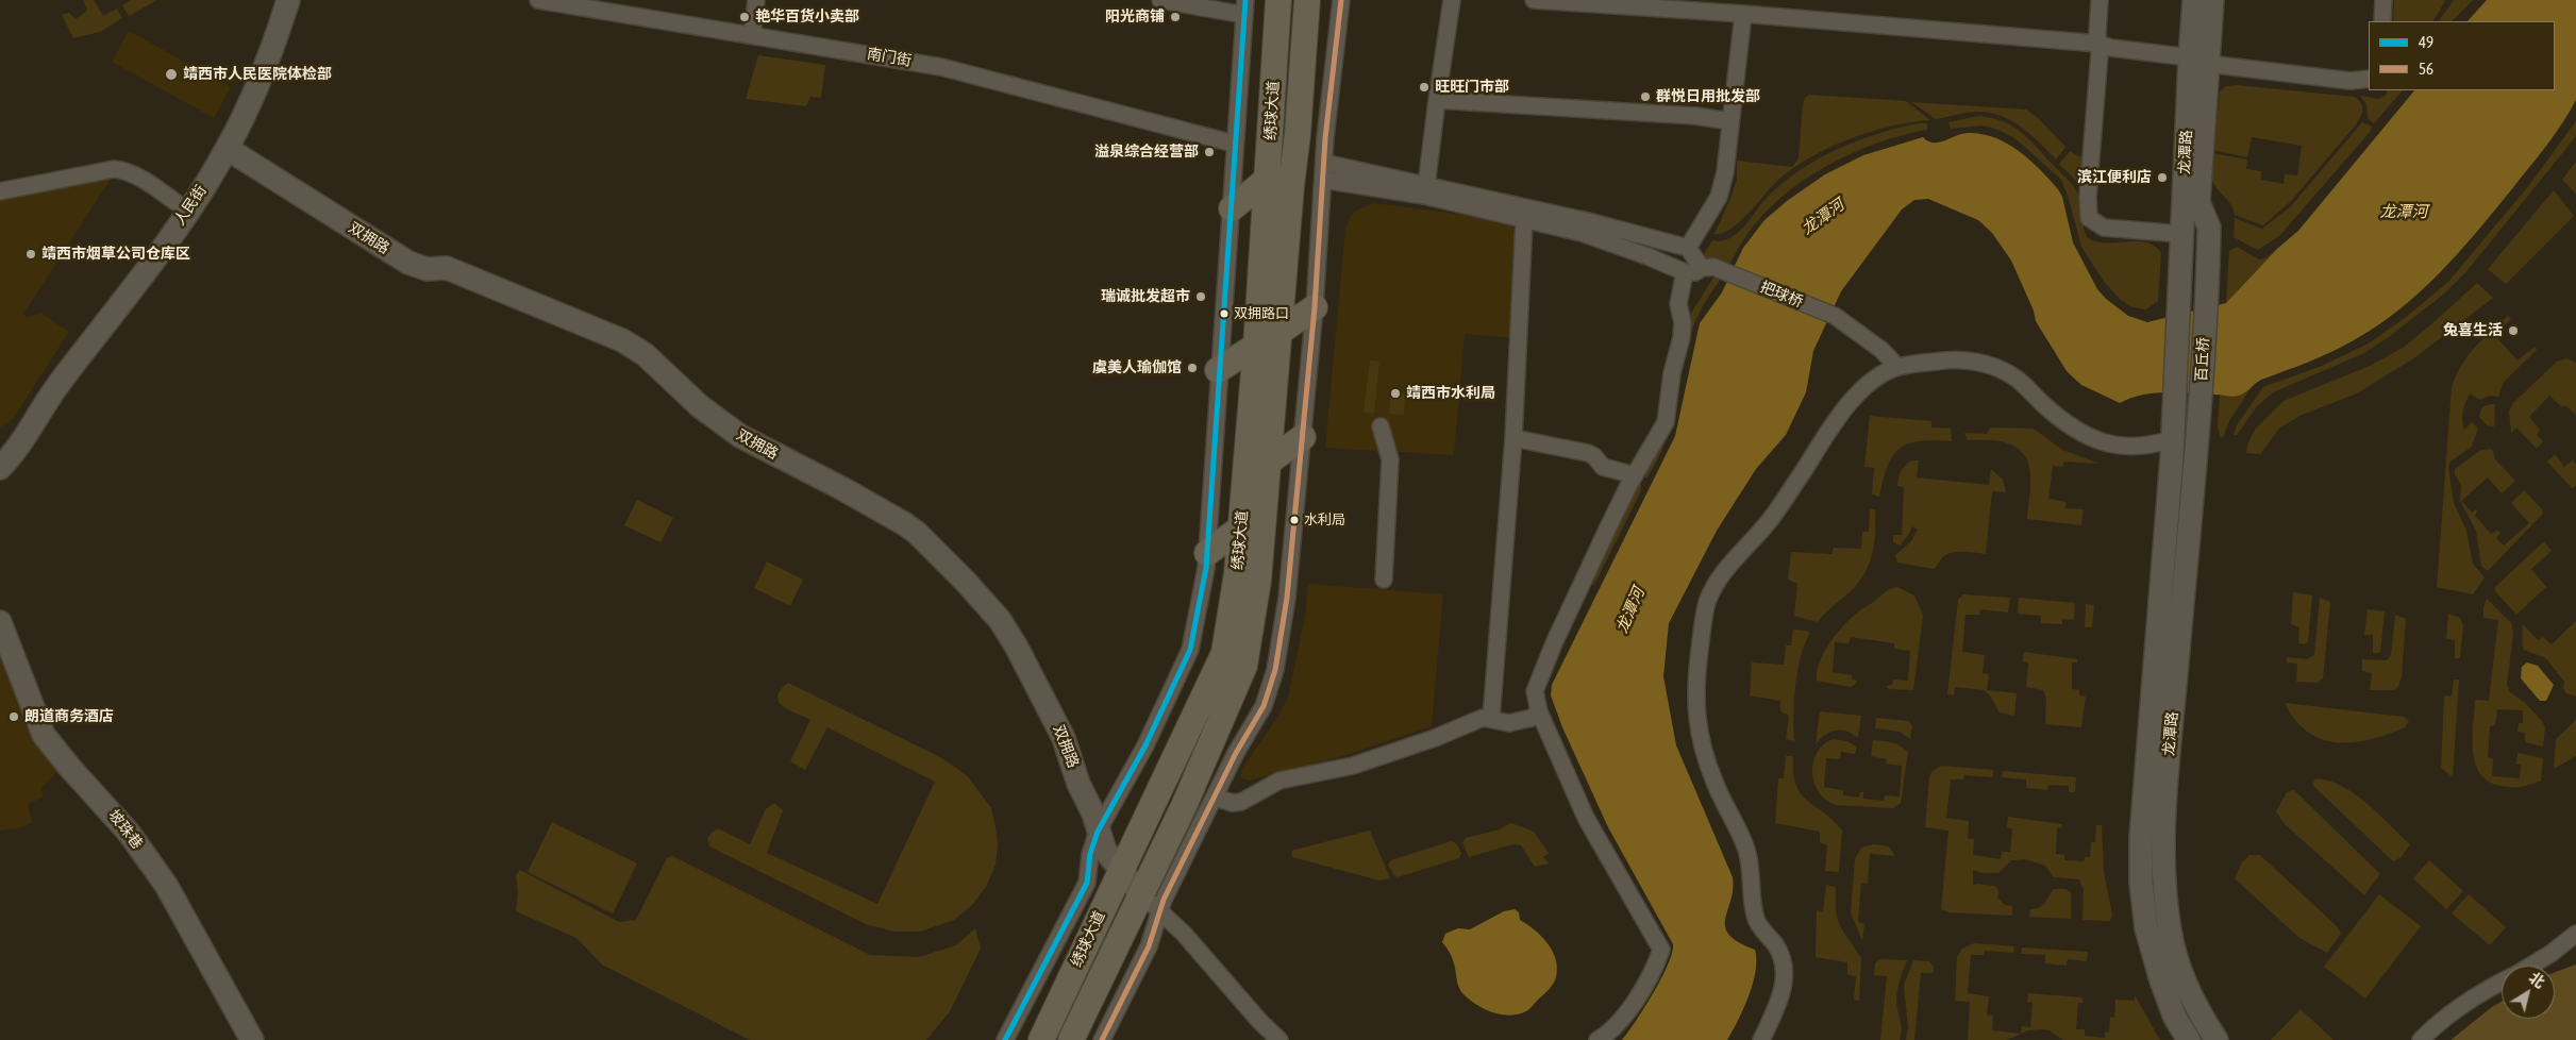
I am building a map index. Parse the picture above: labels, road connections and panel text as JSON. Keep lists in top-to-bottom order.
{
  "streets": {
    "main road": [
      "绣球大道",
      "龙潭路",
      "人民街",
      "双拥路",
      "百丘桥",
      "坡珠巷"
    ],
    "street": ["南门街", "把球桥"]
  },
  "crossings": [
    ["绣球大道", "双拥路"],
    ["龙潭路", "百丘桥"],
    ["人民街", "双拥路"]
  ],
  "water": ["龙潭河"],
  "places": [
    "艳华百货小卖部",
    "阳光商铺",
    "靖西市人民医院体检部",
    "旺旺门市部",
    "群悦日用批发部",
    "溢泉综合经营部",
    "滨江便利店",
    "靖西市烟草公司仓库区",
    "瑞诚批发超市",
    "双拥路口",
    "兔喜生活",
    "虞美人瑜伽馆",
    "靖西市水利局",
    "水利局",
    "朗道商务酒店"
  ],
  "lines": ["transit line 49", "transit line 56"],
  "legend": ["49", "56"],
  "north": "top right"
}
